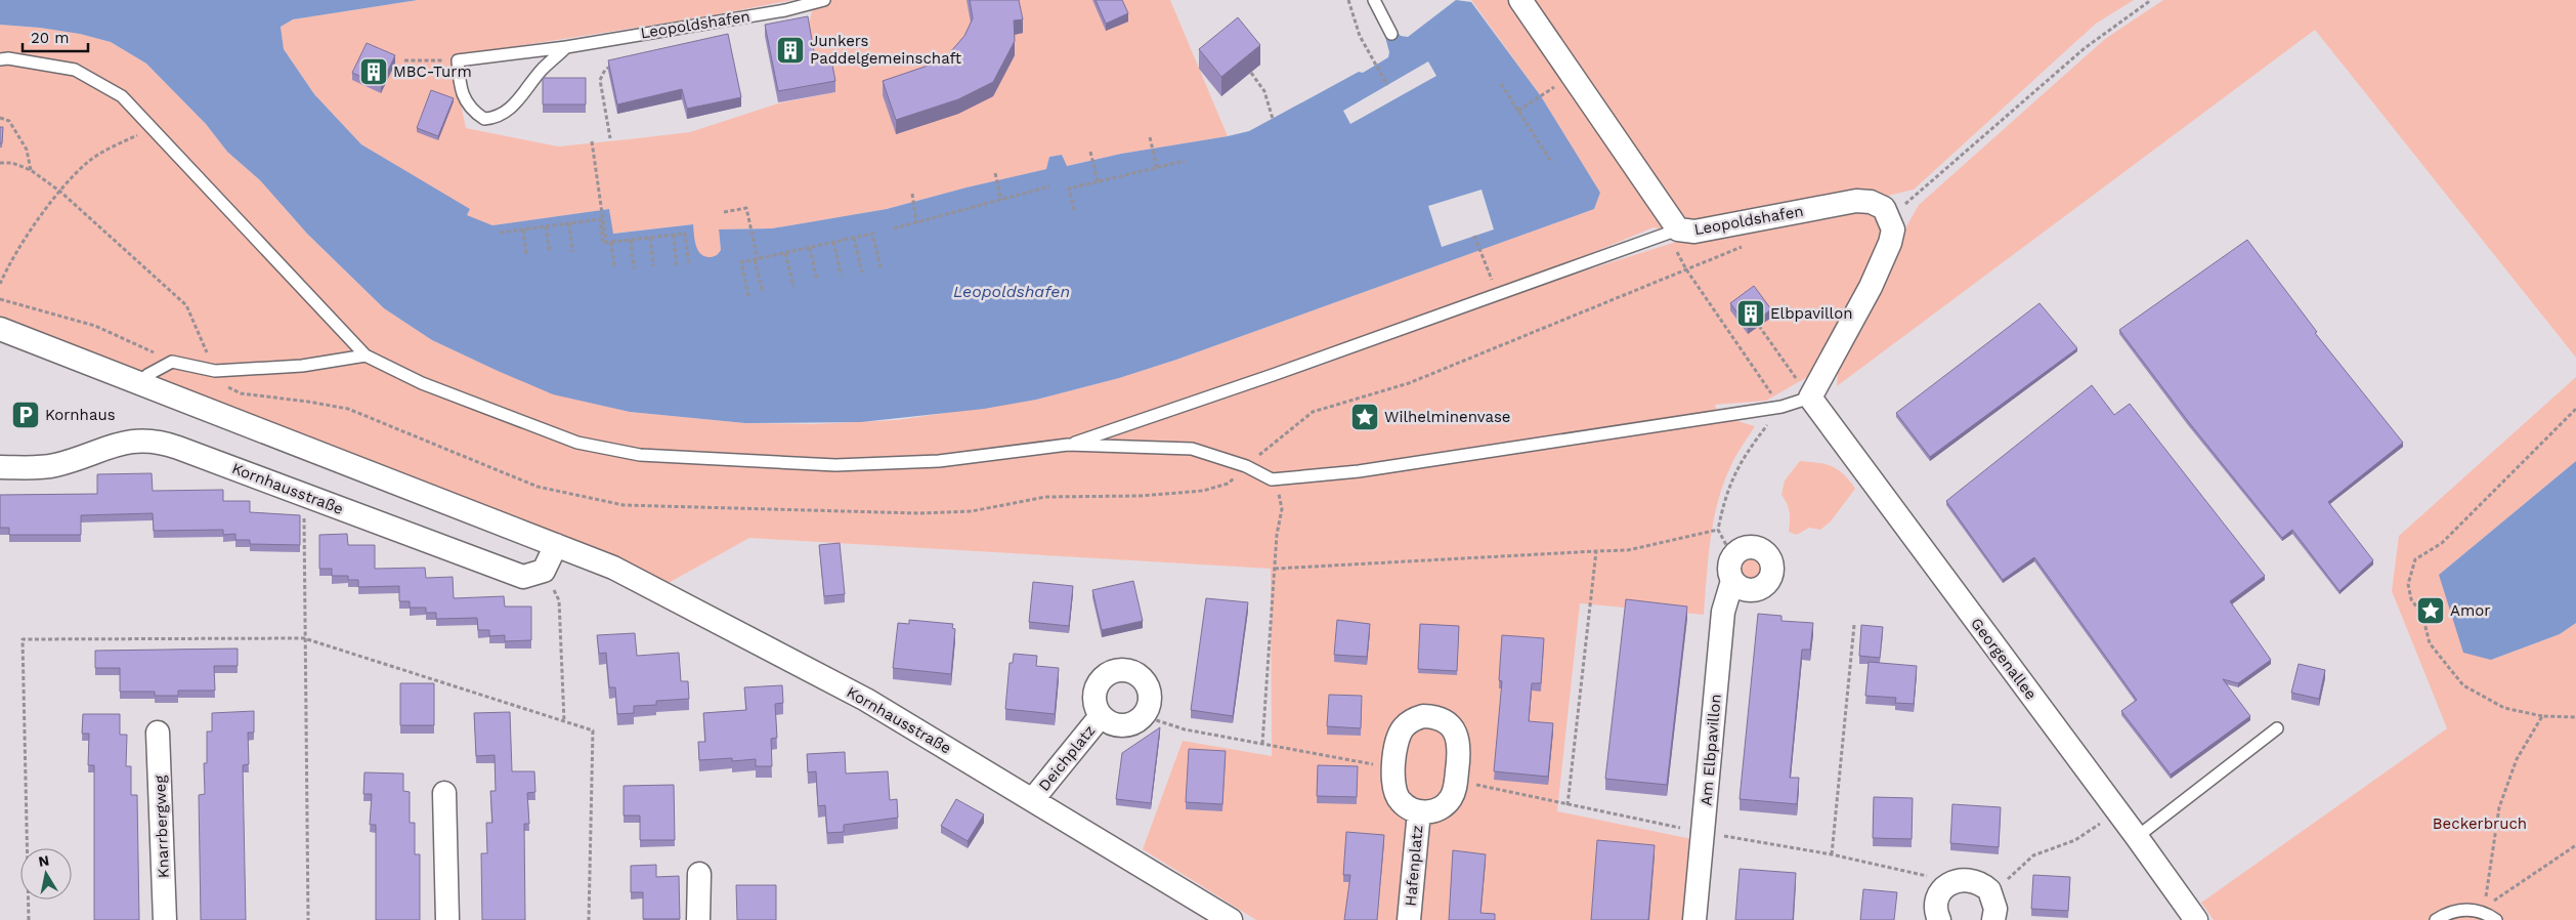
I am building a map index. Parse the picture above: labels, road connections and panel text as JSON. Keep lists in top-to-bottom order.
{
  "streets": {
    "street": [
      "Leopoldshafen",
      "Kornhausstraße",
      "Georgenallee",
      "Am Elbpavillon",
      "Deichplatz",
      "Knarrbergweg",
      "Hafenplatz"
    ]
  },
  "crossings": [
    ["Kornhausstraße", "Deichplatz"]
  ],
  "water": ["Leopoldshafen"],
  "parks": ["Beckerbruch"],
  "places": {
    "building": ["Junkers Paddelgemeinschaft", "MBC-Turm", "Elbpavillon"],
    "parking": ["Kornhaus"],
    "place": ["Wilhelminenvase", "Amor"]
  },
  "scale_bar": "20 m",
  "north": "top"
}
